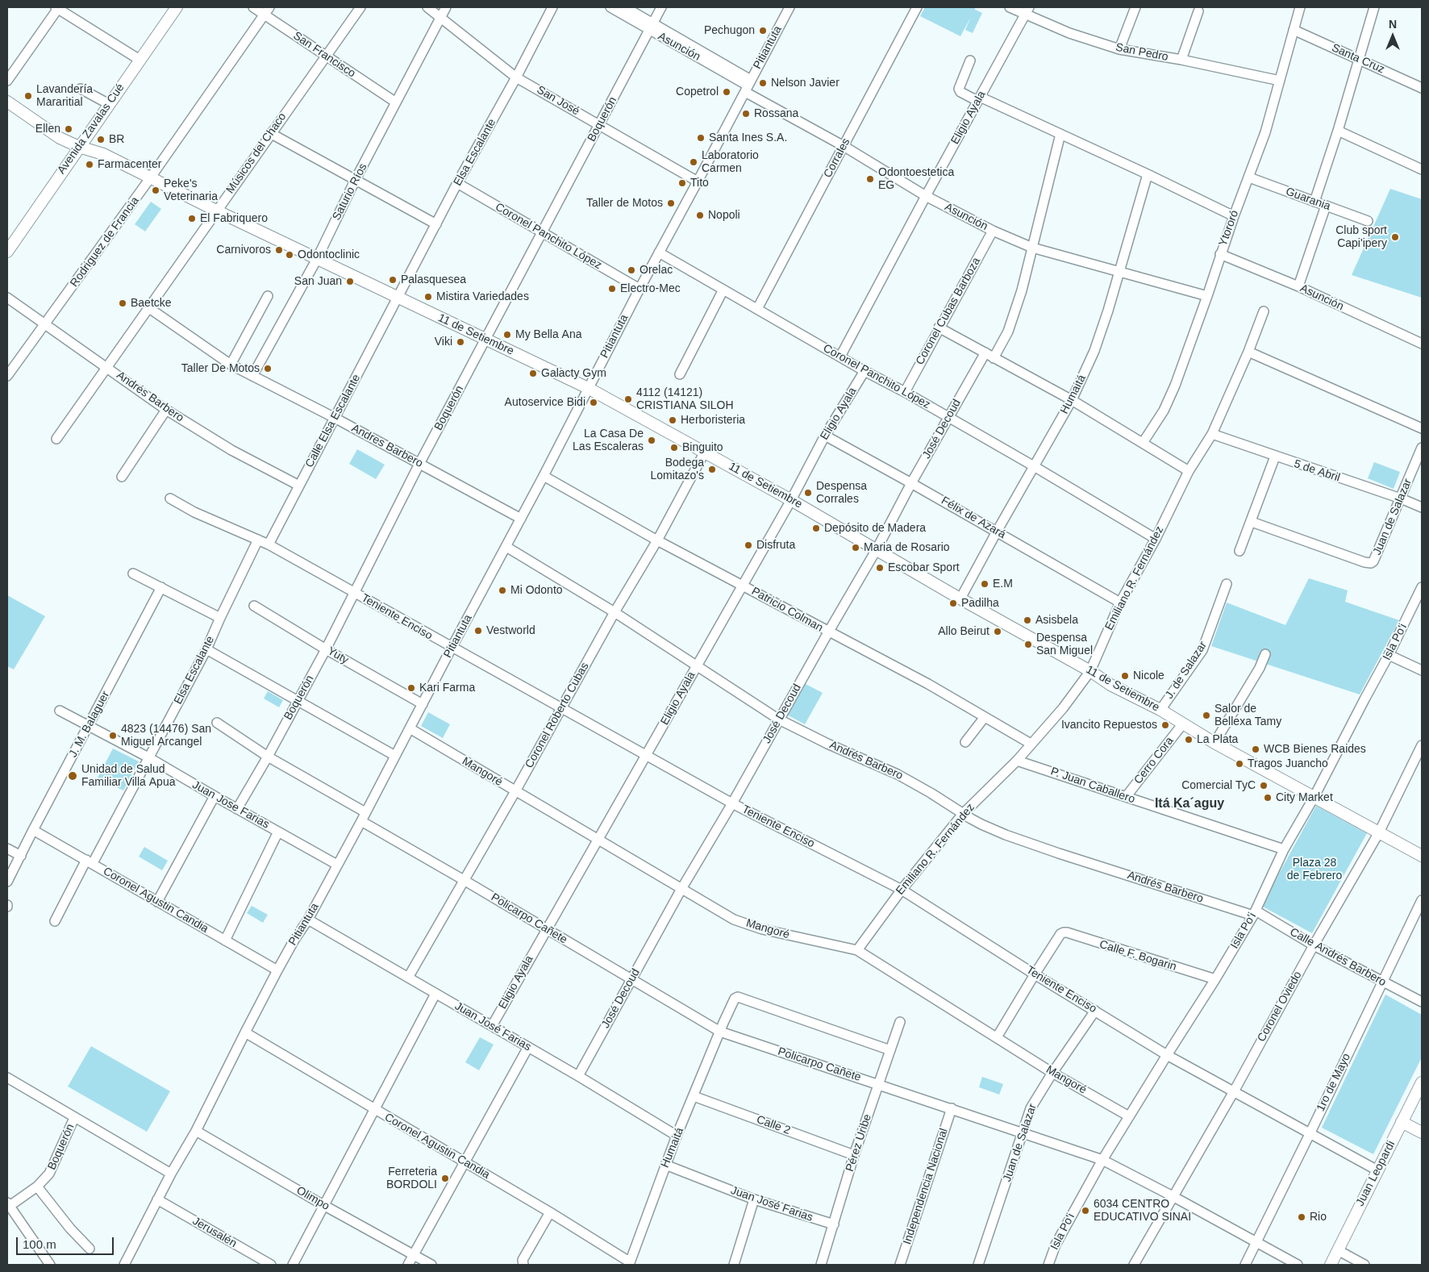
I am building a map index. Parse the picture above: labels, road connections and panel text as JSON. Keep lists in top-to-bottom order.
{
  "streets": {
    "main road": ["Avenida Zavalas Cué", "11 de Setiembre", "Juan Leopardi"],
    "street": [
      "Asunción",
      "Pitiantuta",
      "San Pedro",
      "San Francisco",
      "Santa Cruz",
      "San José",
      "Eligio Ayala",
      "Boquerón",
      "Elsa Escalante",
      "Músicos del Chaco",
      "Corrales",
      "Saturio Ríos",
      "Guarania",
      "Ytororó",
      "Coronel Panchito López",
      "Rodriguez de Francia",
      "Coronel Cubas Barboza",
      "Humaitá",
      "Andrés Barbero",
      "Calle Elsa Escalante",
      "José Decoud",
      "Andres Barbero",
      "5 de Abril",
      "Juan de Salazar",
      "Félix de Azará",
      "Emiliano R. Fernández",
      "Patricio Colman",
      "Teniente Enciso",
      "Isla Po'i",
      "Yuty",
      "J. de Salazar",
      "Coronel Roberto Cubas",
      "J. M. Balaguer",
      "Cerro Cora",
      "Mangoré",
      "P. Juan Caballero",
      "Juan Jose Farias",
      "Coronel Agustin Candia",
      "Policarpo Cañete",
      "Calle F. Bogarin",
      "Calle Andrés Barbero",
      "Coronel Oviedo",
      "Juan José Farias",
      "1ro de Mayo",
      "Calle 2",
      "Pérez Uribe",
      "Independencia Nacional",
      "Olimpo",
      "Jerusalén"
    ]
  },
  "crossings": [
    ["Asunción", "Pitiantuta"],
    ["Asunción", "Eligio Ayala"],
    ["Asunción", "Boquerón"],
    ["Asunción", "Corrales"],
    ["Asunción", "Ytororó"],
    ["Asunción", "Coronel Cubas Barboza"],
    ["Asunción", "Humaitá"],
    ["Pitiantuta", "San José"],
    ["Pitiantuta", "Coronel Panchito López"],
    ["Pitiantuta", "11 de Setiembre"],
    ["Pitiantuta", "Andrés Barbero"],
    ["Pitiantuta", "Andres Barbero"],
    ["Pitiantuta", "Patricio Colman"],
    ["Pitiantuta", "Teniente Enciso"],
    ["Pitiantuta", "Yuty"],
    ["Pitiantuta", "Mangoré"],
    ["Pitiantuta", "Juan Jose Farias"],
    ["Pitiantuta", "Coronel Agustin Candia"],
    ["Pitiantuta", "Policarpo Cañete"],
    ["Pitiantuta", "Juan José Farias"],
    ["Pitiantuta", "Olimpo"],
    ["Pitiantuta", "Jerusalén"],
    ["San Pedro", "Eligio Ayala"],
    ["San Pedro", "Ytororó"],
    ["San Francisco", "Músicos del Chaco"],
    ["San Francisco", "Saturio Ríos"],
    ["San Francisco", "Rodriguez de Francia"],
    ["Santa Cruz", "Ytororó"],
    ["San José", "Boquerón"],
    ["San José", "Elsa Escalante"],
    ["San José", "Saturio Ríos"],
    ["Eligio Ayala", "Coronel Panchito López"],
    ["Eligio Ayala", "11 de Setiembre"],
    ["Eligio Ayala", "Andrés Barbero"],
    ["Eligio Ayala", "Félix de Azará"],
    ["Eligio Ayala", "Patricio Colman"],
    ["Eligio Ayala", "Teniente Enciso"],
    ["Eligio Ayala", "Mangoré"],
    ["Eligio Ayala", "Policarpo Cañete"],
    ["Eligio Ayala", "Juan José Farias"],
    ["Boquerón", "Coronel Panchito López"],
    ["Boquerón", "11 de Setiembre"],
    ["Boquerón", "Andres Barbero"],
    ["Boquerón", "Teniente Enciso"],
    ["Boquerón", "Yuty"],
    ["Boquerón", "Juan Jose Farias"],
    ["Avenida Zavalas Cué", "11 de Setiembre"],
    ["Elsa Escalante", "Coronel Panchito López"],
    ["Elsa Escalante", "11 de Setiembre"],
    ["Elsa Escalante", "Calle Elsa Escalante"],
    ["Elsa Escalante", "Teniente Enciso"],
    ["Elsa Escalante", "Juan Jose Farias"],
    ["Elsa Escalante", "Coronel Agustin Candia"],
    ["Músicos del Chaco", "11 de Setiembre"],
    ["Músicos del Chaco", "Andrés Barbero"],
    ["Músicos del Chaco", "Andres Barbero"],
    ["Corrales", "Coronel Panchito López"],
    ["Saturio Ríos", "11 de Setiembre"],
    ["Saturio Ríos", "Andres Barbero"],
    ["Guarania", "Ytororó"],
    ["Coronel Panchito López", "Coronel Cubas Barboza"],
    ["Coronel Panchito López", "Humaitá"],
    ["Coronel Panchito López", "José Decoud"],
    ["Coronel Panchito López", "Emiliano R. Fernández"],
    ["Rodriguez de Francia", "11 de Setiembre"],
    ["Rodriguez de Francia", "Andrés Barbero"],
    ["11 de Setiembre", "Humaitá"],
    ["11 de Setiembre", "Calle Elsa Escalante"],
    ["11 de Setiembre", "José Decoud"],
    ["11 de Setiembre", "Emiliano R. Fernández"],
    ["11 de Setiembre", "Isla Po'i"],
    ["11 de Setiembre", "J. de Salazar"],
    ["11 de Setiembre", "Coronel Roberto Cubas"],
    ["11 de Setiembre", "Cerro Cora"],
    ["11 de Setiembre", "Coronel Oviedo"],
    ["Humaitá", "Félix de Azará"],
    ["Humaitá", "Coronel Agustin Candia"],
    ["Humaitá", "Policarpo Cañete"],
    ["Humaitá", "Juan José Farias"],
    ["Humaitá", "Calle 2"],
    ["Humaitá", "Pérez Uribe"],
    ["Andrés Barbero", "Calle Elsa Escalante"],
    ["Andrés Barbero", "José Decoud"],
    ["Andrés Barbero", "Emiliano R. Fernández"],
    ["Andrés Barbero", "Isla Po'i"],
    ["Andrés Barbero", "Coronel Roberto Cubas"],
    ["Andrés Barbero", "Calle Andrés Barbero"],
    ["Calle Elsa Escalante", "Andres Barbero"],
    ["Calle Elsa Escalante", "Teniente Enciso"],
    ["José Decoud", "Félix de Azará"],
    ["José Decoud", "Patricio Colman"],
    ["José Decoud", "Teniente Enciso"],
    ["José Decoud", "Mangoré"],
    ["José Decoud", "Policarpo Cañete"],
    ["José Decoud", "Juan José Farias"],
    ["5 de Abril", "Juan de Salazar"],
    ["5 de Abril", "Emiliano R. Fernández"],
    ["Juan de Salazar", "Teniente Enciso"],
    ["Juan de Salazar", "Mangoré"],
    ["Juan de Salazar", "Policarpo Cañete"],
    ["Félix de Azará", "Emiliano R. Fernández"],
    ["Emiliano R. Fernández", "Patricio Colman"],
    ["Emiliano R. Fernández", "Teniente Enciso"],
    ["Emiliano R. Fernández", "Mangoré"],
    ["Emiliano R. Fernández", "P. Juan Caballero"],
    ["Patricio Colman", "Coronel Roberto Cubas"],
    ["Teniente Enciso", "Isla Po'i"],
    ["Teniente Enciso", "Coronel Roberto Cubas"],
    ["Teniente Enciso", "Calle F. Bogarin"],
    ["Teniente Enciso", "Coronel Oviedo"],
    ["Teniente Enciso", "1ro de Mayo"],
    ["Teniente Enciso", "Juan Leopardi"],
    ["Isla Po'i", "Mangoré"],
    ["Isla Po'i", "P. Juan Caballero"],
    ["Isla Po'i", "Policarpo Cañete"],
    ["Isla Po'i", "Calle F. Bogarin"],
    ["Isla Po'i", "Calle Andrés Barbero"],
    ["Coronel Roberto Cubas", "Mangoré"],
    ["Coronel Roberto Cubas", "Policarpo Cañete"],
    ["Coronel Roberto Cubas", "Juan José Farias"],
    ["J. M. Balaguer", "Juan Jose Farias"],
    ["J. M. Balaguer", "Coronel Agustin Candia"],
    ["Cerro Cora", "P. Juan Caballero"],
    ["Policarpo Cañete", "Coronel Oviedo"],
    ["Policarpo Cañete", "1ro de Mayo"],
    ["Policarpo Cañete", "Pérez Uribe"],
    ["Policarpo Cañete", "Independencia Nacional"],
    ["Calle Andrés Barbero", "Coronel Oviedo"],
    ["Calle Andrés Barbero", "1ro de Mayo"],
    ["Juan José Farias", "Pérez Uribe"],
    ["Calle 2", "Pérez Uribe"]
  ],
  "districts": ["Itá Ka´aguy"],
  "parks": ["Plaza 28 de Febrero"],
  "places": [
    "Pechugon",
    "Nelson Javier",
    "Copetrol",
    "Lavandería Mararitial",
    "Rossana",
    "Ellen",
    "Santa Ines S.A.",
    "BR",
    "Laboratorio Carmen",
    "Farmacenter",
    "Odontoestetica EG",
    "Tito",
    "Peke's Veterinaria",
    "Taller de Motos",
    "Nopoli",
    "El Fabriquero",
    "Club sport Capi'ipery",
    "Carnivoros",
    "Odontoclinic",
    "Orelac",
    "Palasquesea",
    "San Juan",
    "Electro-Mec",
    "Mistira Variedades",
    "Baetcke",
    "My Bella Ana",
    "Viki",
    "Taller De Motos",
    "Galacty Gym",
    "4112 (14121) CRISTIANA SILOH",
    "Autoservice Bidi",
    "Herboristeria",
    "La Casa De Las Escaleras",
    "Binguito",
    "Bodega Lomitazo's",
    "Despensa Corrales",
    "Depósito de Madera",
    "Disfruta",
    "Maria de Rosario",
    "Escobar Sport",
    "E.M",
    "Mi Odonto",
    "Padilha",
    "Asisbela",
    "Vestworld",
    "Allo Beirut",
    "Despensa San Miguel",
    "Nicole",
    "Kari Farma",
    "Salor de Bellexa Tamy",
    "Ivancito Repuestos",
    "4823 (14476) San Miguel Arcangel",
    "La Plata",
    "WCB Bienes Raides",
    "Tragos Juancho",
    "Unidad de Salud Familiar Villa Apua",
    "Comercial TyC",
    "City Market",
    "Ferreteria BORDOLI",
    "6034 CENTRO EDUCATIVO SINAI",
    "Rio"
  ],
  "scale_bar": "100 m",
  "north": "top"
}
